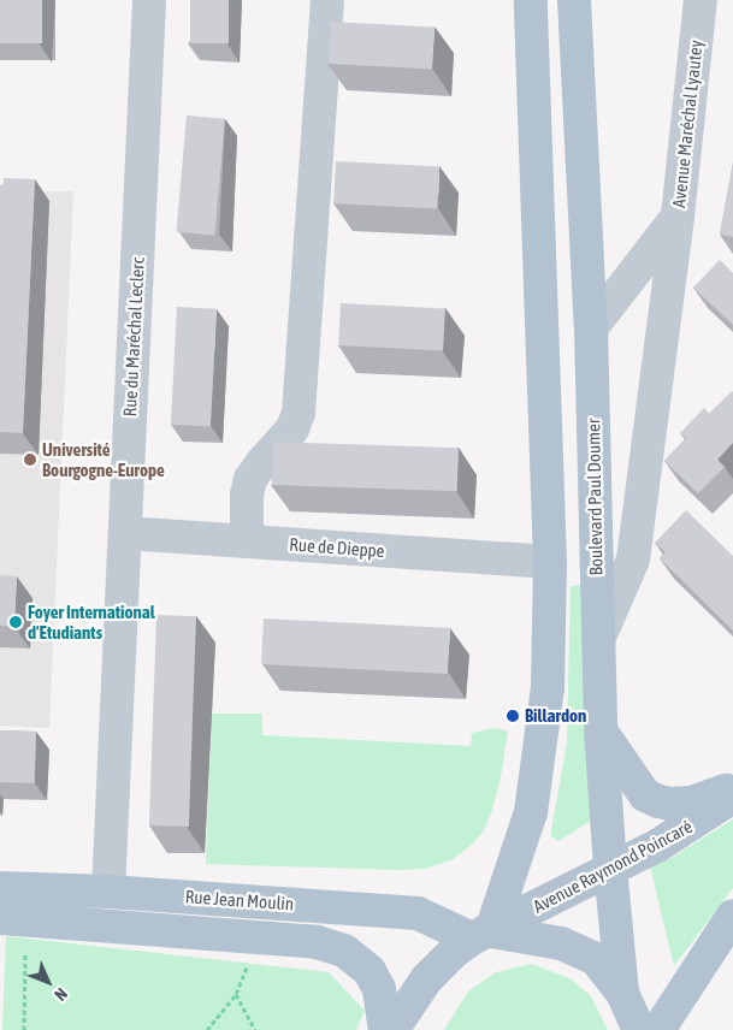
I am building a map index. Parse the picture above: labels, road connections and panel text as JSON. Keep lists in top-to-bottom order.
{
  "streets": {
    "main road": ["Boulevard Paul Doumer", "Avenue Raymond Poincaré", "Rue Jean Moulin"],
    "street": ["Avenue Maréchal Lyautey", "Rue du Maréchal Leclerc", "Rue de Dieppe"]
  },
  "crossings": [
    ["Avenue Maréchal Lyautey", "Boulevard Paul Doumer"],
    ["Rue du Maréchal Leclerc", "Rue de Dieppe"],
    ["Rue du Maréchal Leclerc", "Rue Jean Moulin"],
    ["Boulevard Paul Doumer", "Avenue Raymond Poincaré"],
    ["Boulevard Paul Doumer", "Rue Jean Moulin"],
    ["Avenue Raymond Poincaré", "Rue Jean Moulin"]
  ],
  "places": ["Université Bourgogne-Europe", "Foyer International d'Etudiants", "Billardon"],
  "north": "bottom right"
}
